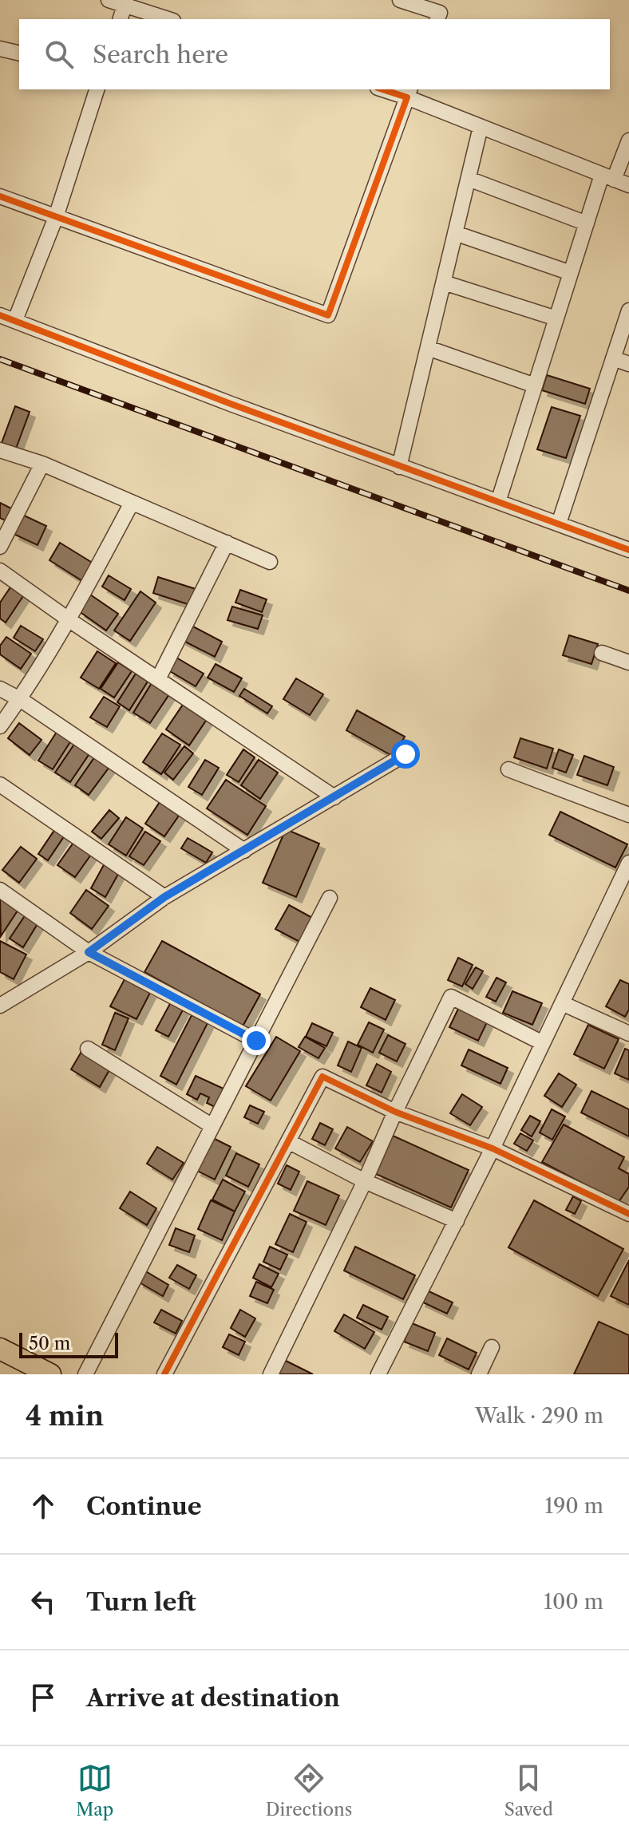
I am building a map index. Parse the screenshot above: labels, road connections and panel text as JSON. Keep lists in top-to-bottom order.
{
  "scale_bar": "50 m",
  "page": {
    "search": "Search here",
    "scale": "50 m",
    "heading": ["4 min", "Walk · 290 m"],
    "list": [
      ["Continue", "190 m"],
      ["Turn left", "100 m"],
      "Arrive at destination"
    ],
    "nav": ["Map", "Directions", "Saved"]
  }
}
